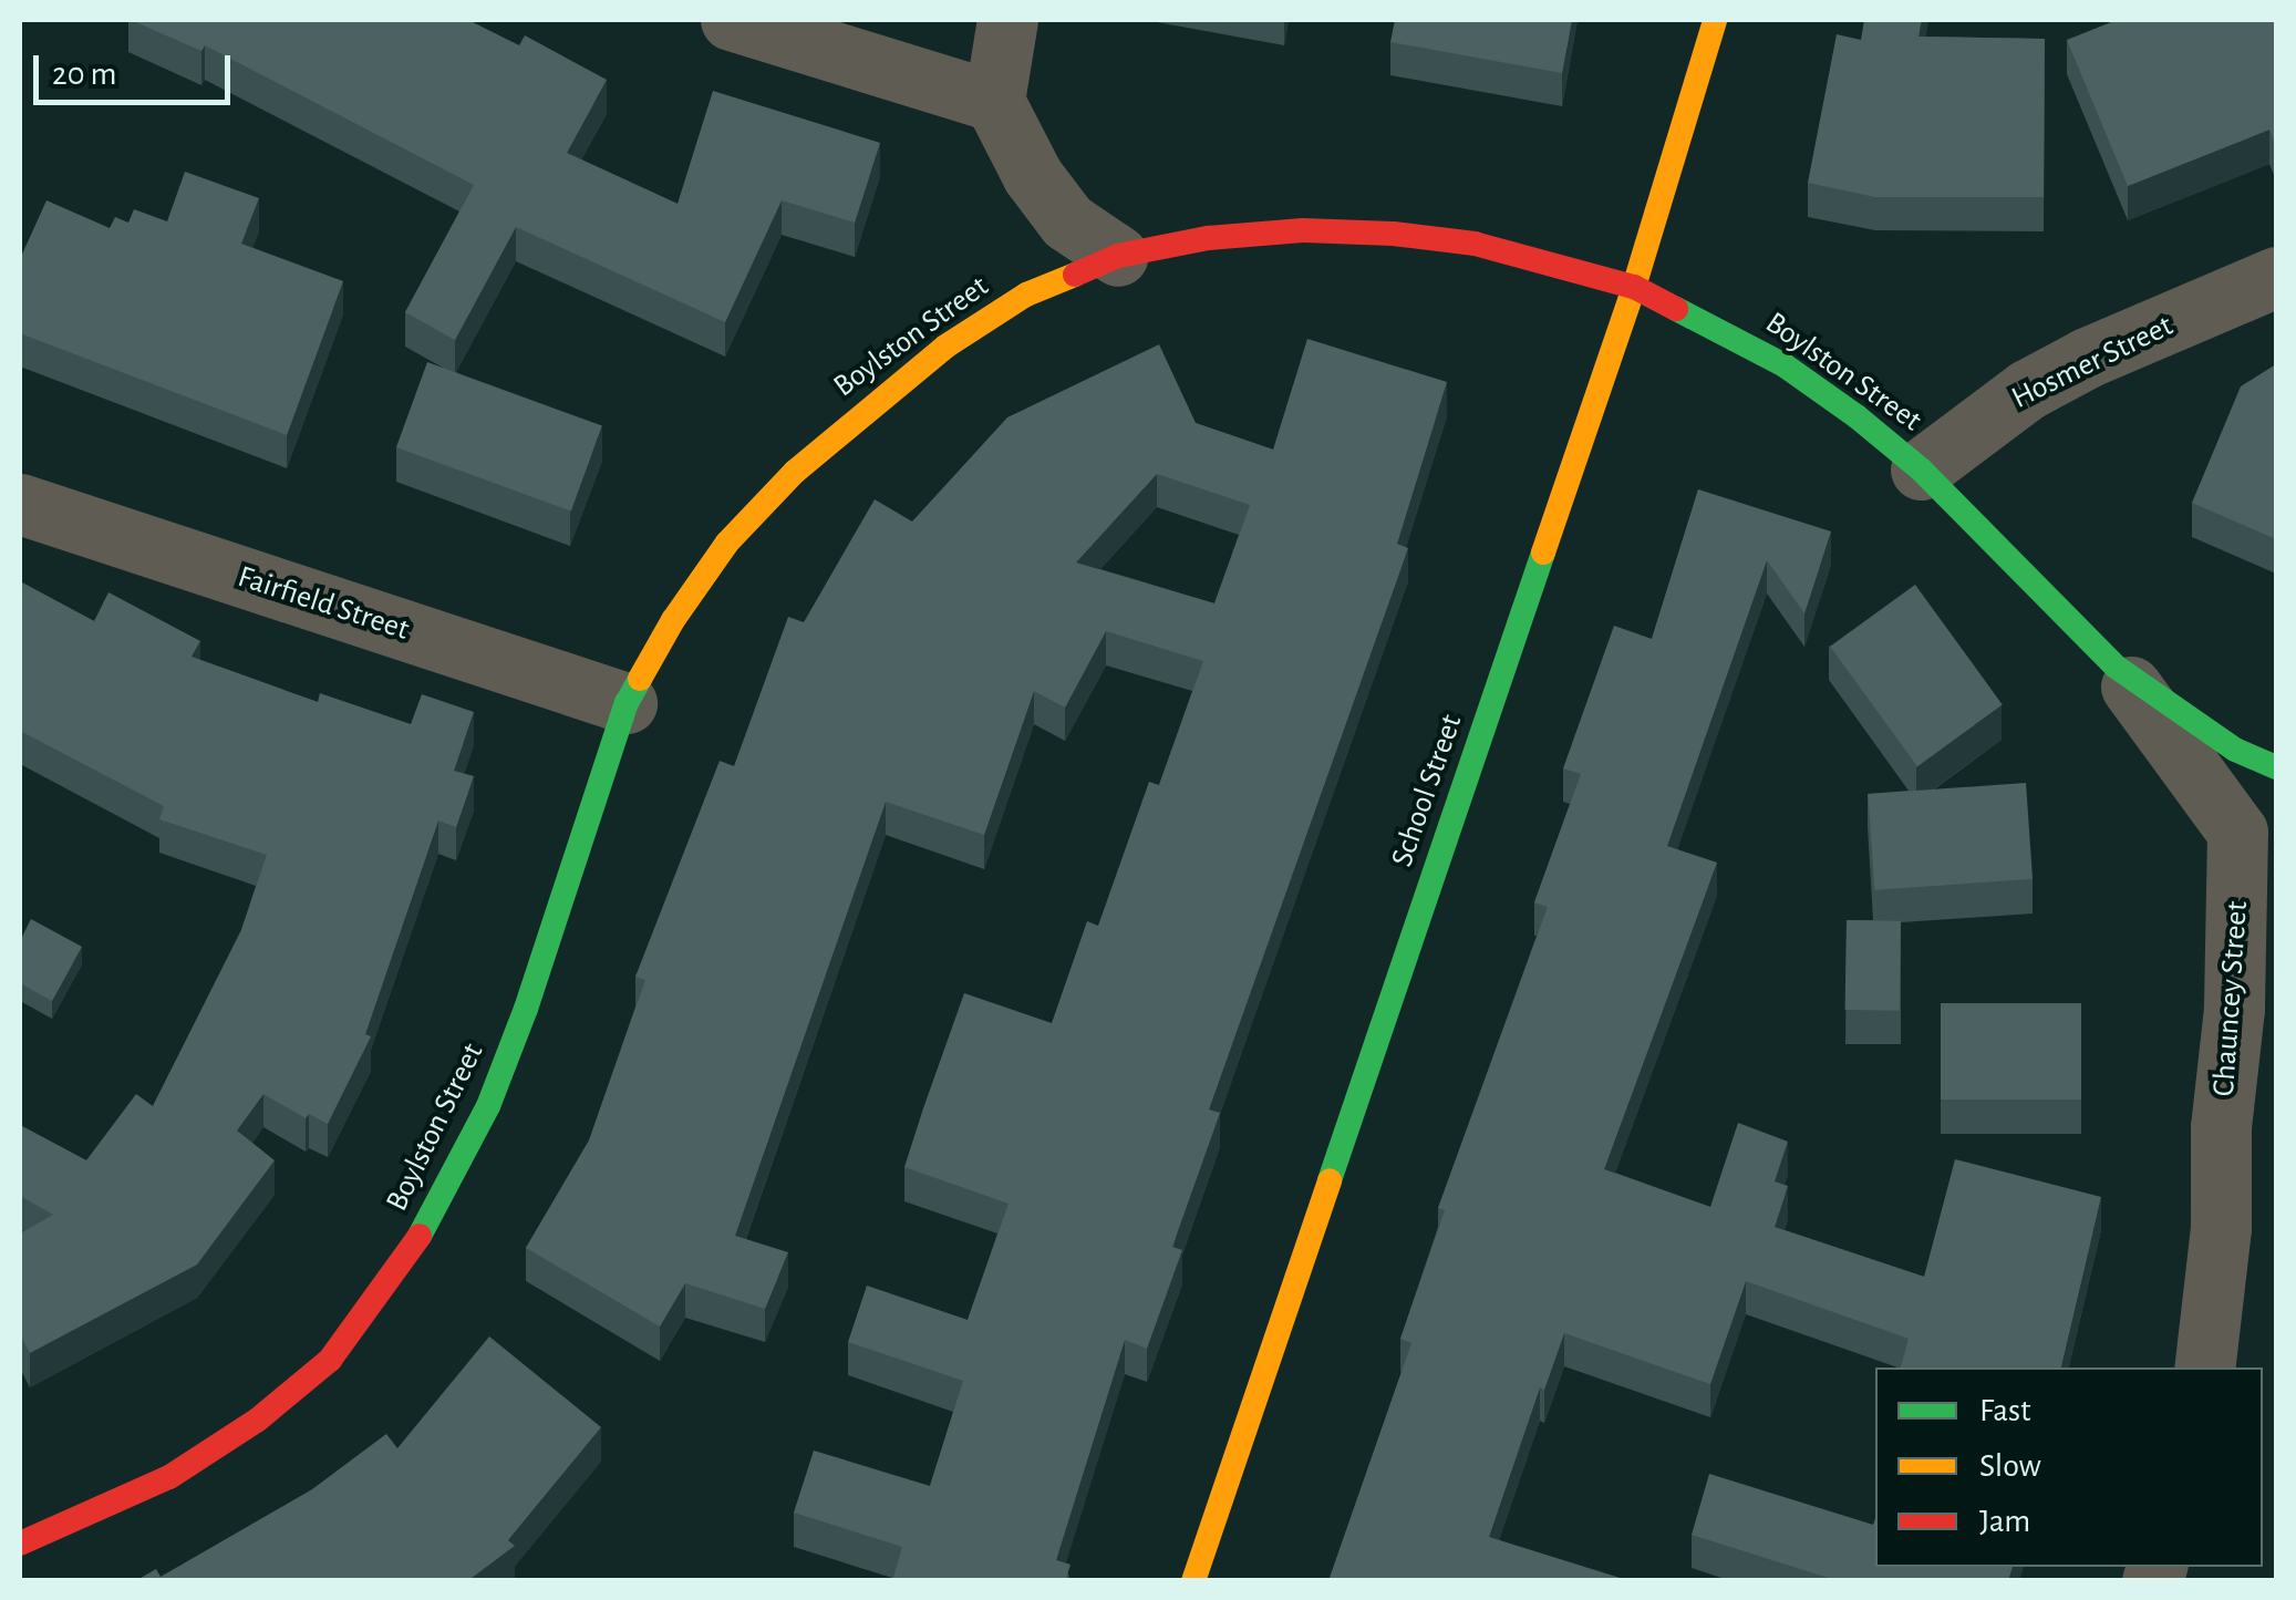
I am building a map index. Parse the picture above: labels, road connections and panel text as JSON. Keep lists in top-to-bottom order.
{
  "streets": {
    "street": [
      "Boylston Street",
      "Hosmer Street",
      "Fairfield Street",
      "School Street",
      "Chauncey Street"
    ]
  },
  "crossings": [
    ["Boylston Street", "Hosmer Street"],
    ["Boylston Street", "Fairfield Street"],
    ["Boylston Street", "School Street"],
    ["Boylston Street", "Chauncey Street"]
  ],
  "legend": ["Fast", "Slow", "Jam"],
  "scale_bar": "20 m"
}
